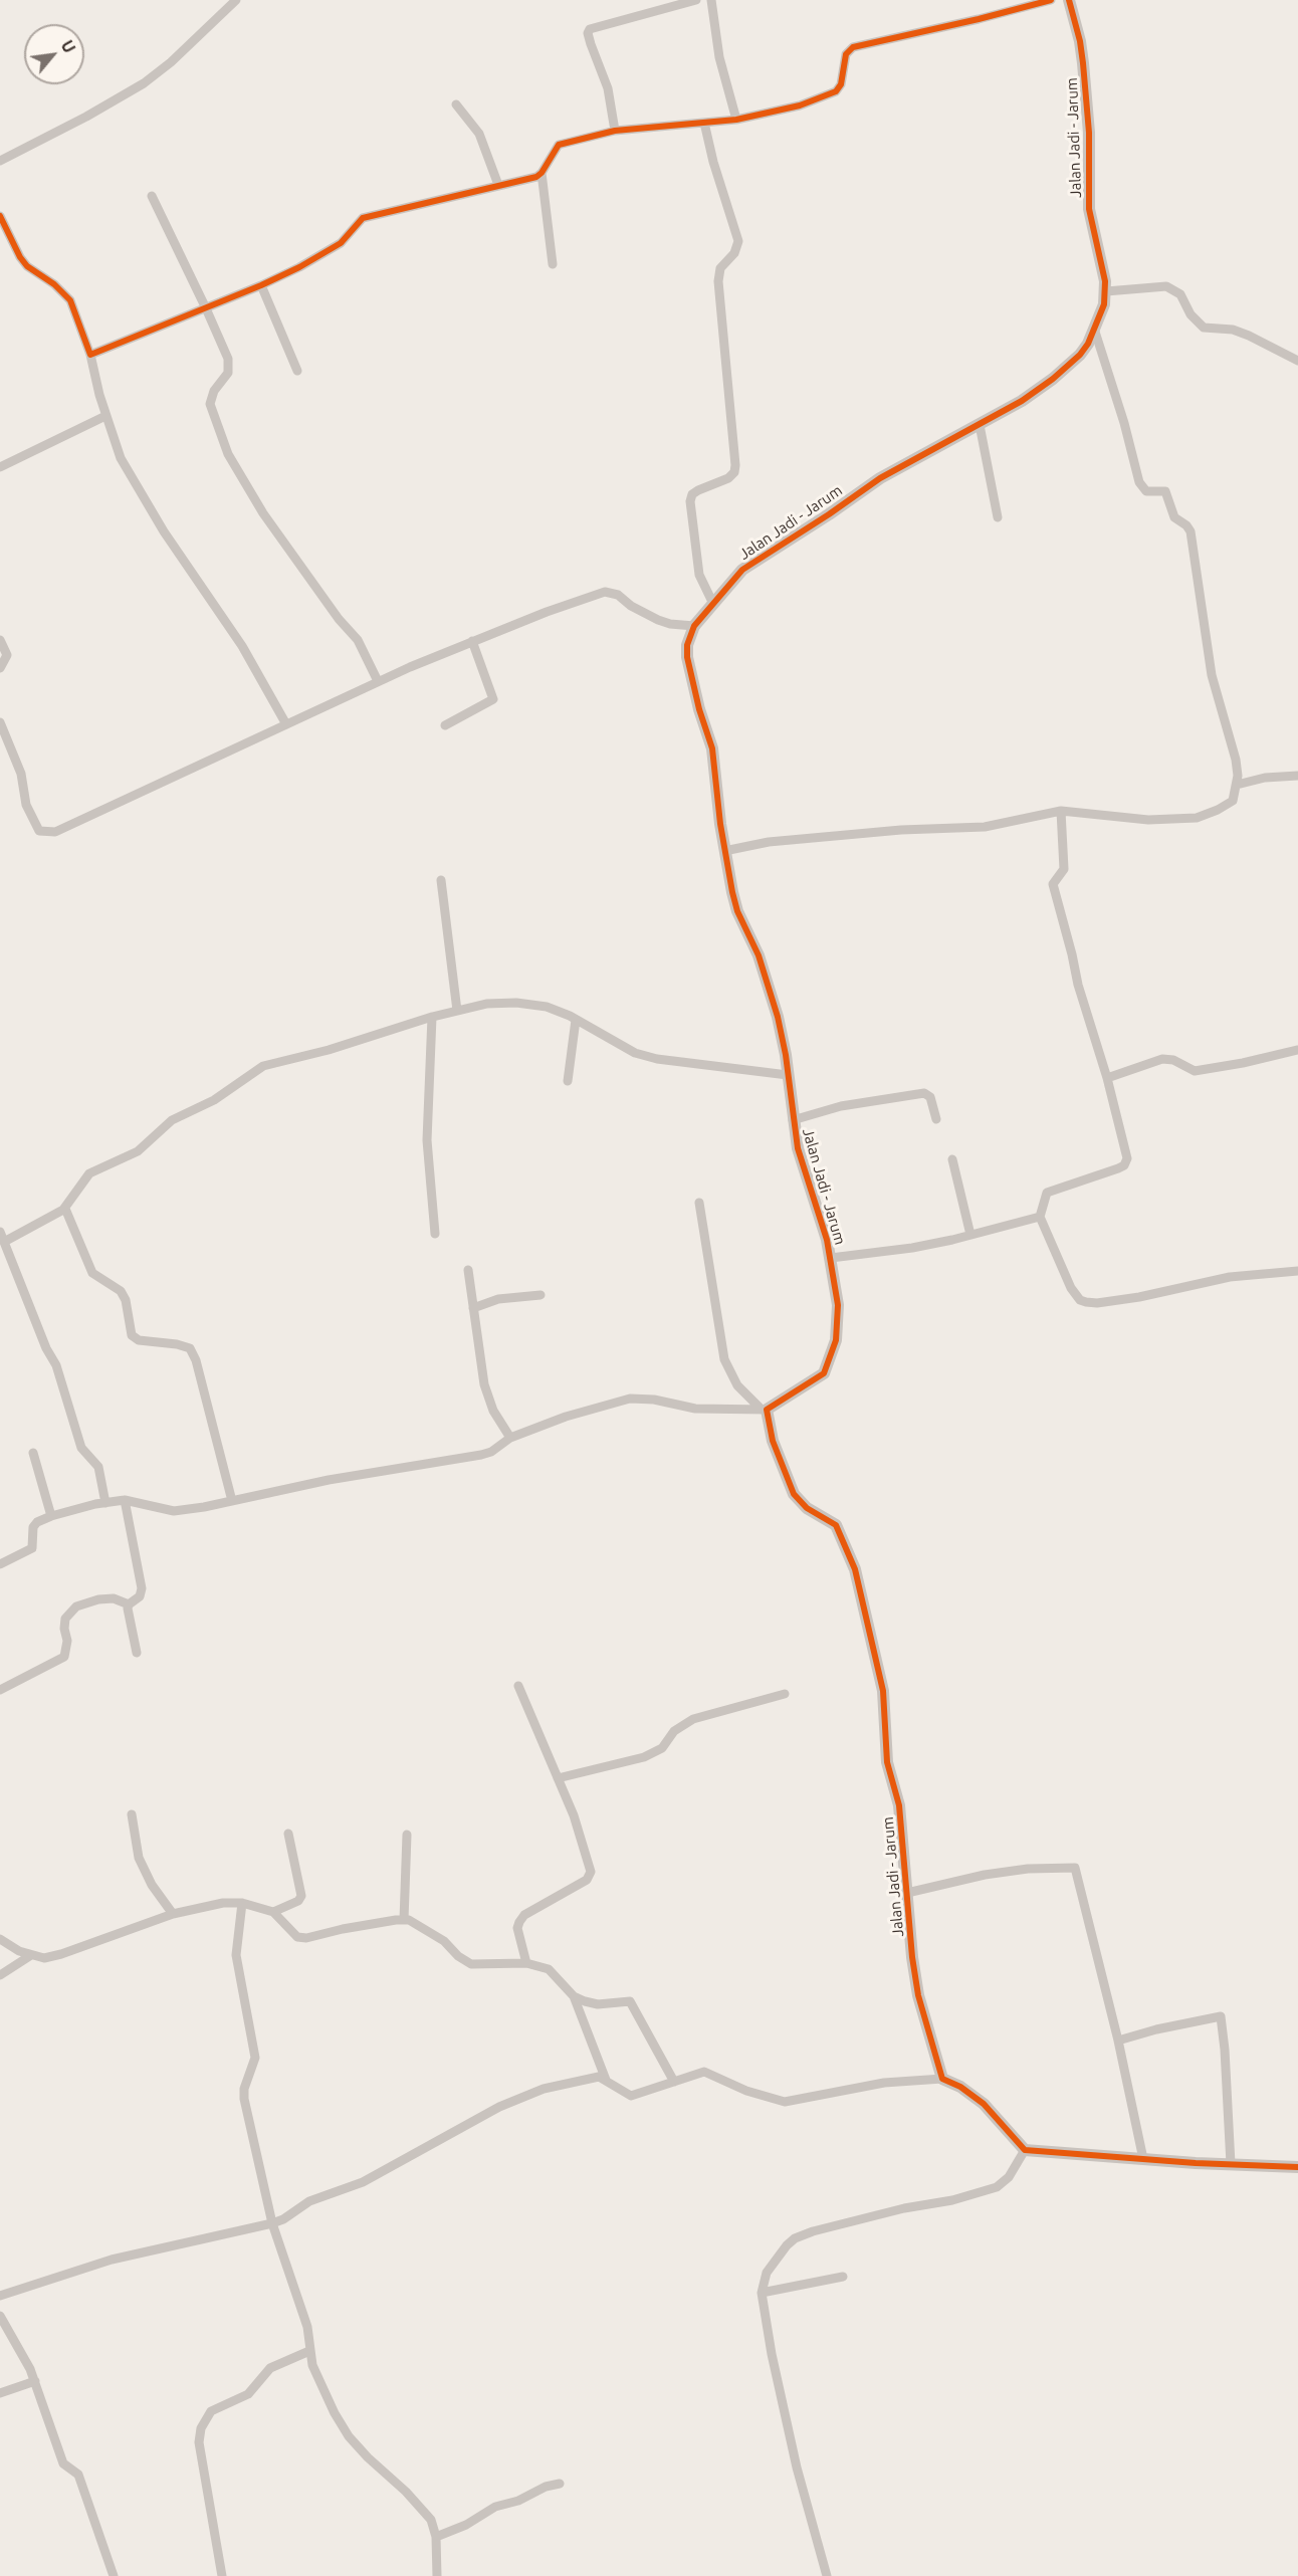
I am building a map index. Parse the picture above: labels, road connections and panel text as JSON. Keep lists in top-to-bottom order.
{
  "streets": {
    "street": ["Jalan Jadi - Jarum"]
  },
  "north": "top right"
}
